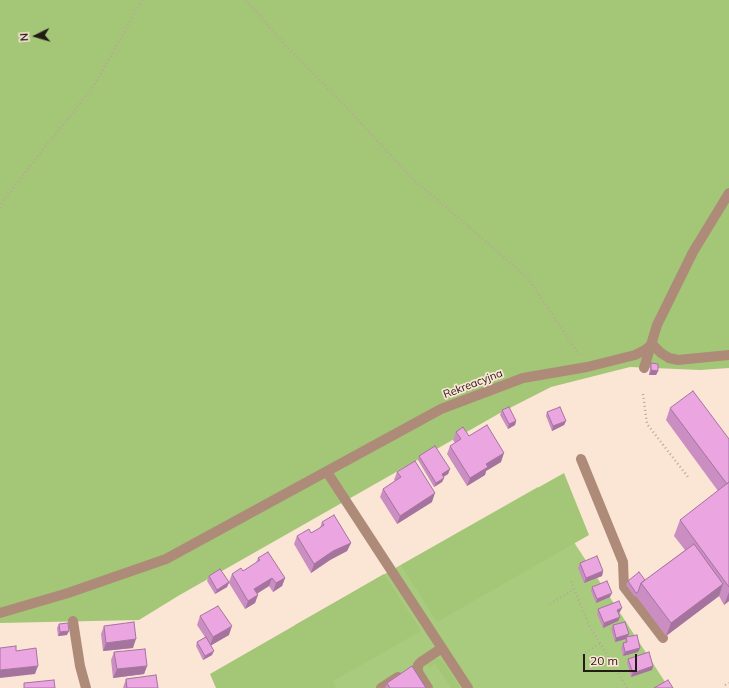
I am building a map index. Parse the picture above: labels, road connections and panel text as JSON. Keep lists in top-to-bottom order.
{
  "streets": {
    "street": ["Rekreacyjna"]
  },
  "scale_bar": "20 m",
  "north": "left"
}
